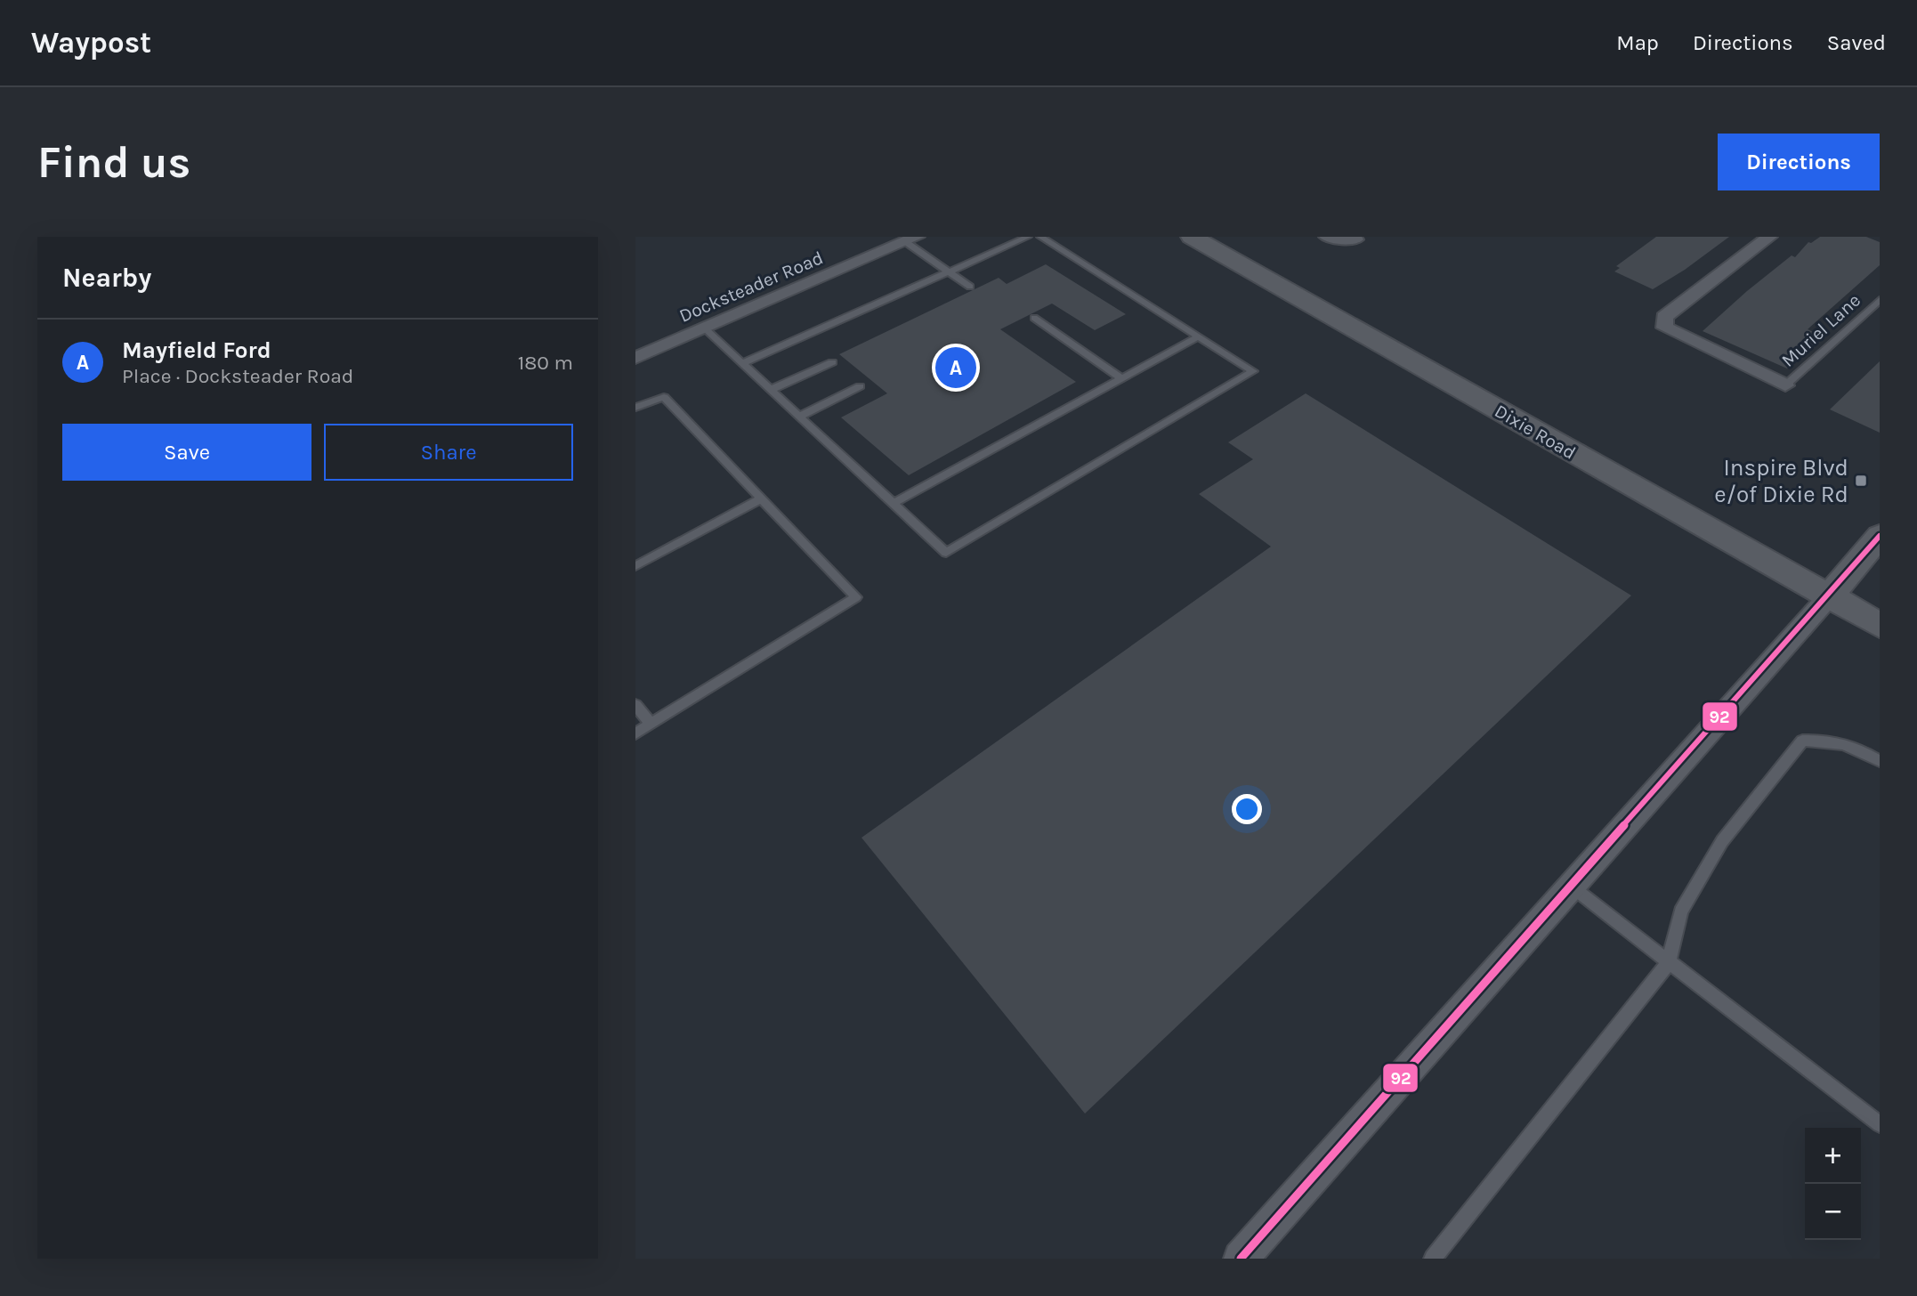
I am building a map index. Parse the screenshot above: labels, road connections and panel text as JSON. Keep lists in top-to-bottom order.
{
  "streets": {
    "main road": ["Dixie Road"],
    "street": ["Docksteader Road"],
    "lane": ["Muriel Lane"]
  },
  "places": {
    "transit": ["Inspire Blvd e/of Dixie Rd"]
  },
  "lines": ["transit line 92"],
  "page": {
    "header": "Waypost",
    "nav": ["Map", "Directions", "Saved"],
    "buttons": [
      "Directions",
      ["Save", "Share"]
    ],
    "title": "Find us",
    "heading": "Nearby",
    "list": [
      {
        "mark": "A",
        "name": "Mayfield Ford",
        "note": "Place · Docksteader Road",
        "value": "180 m"
      }
    ],
    "pins": "A",
    "map_buttons": ["+", "−"]
  }
}
